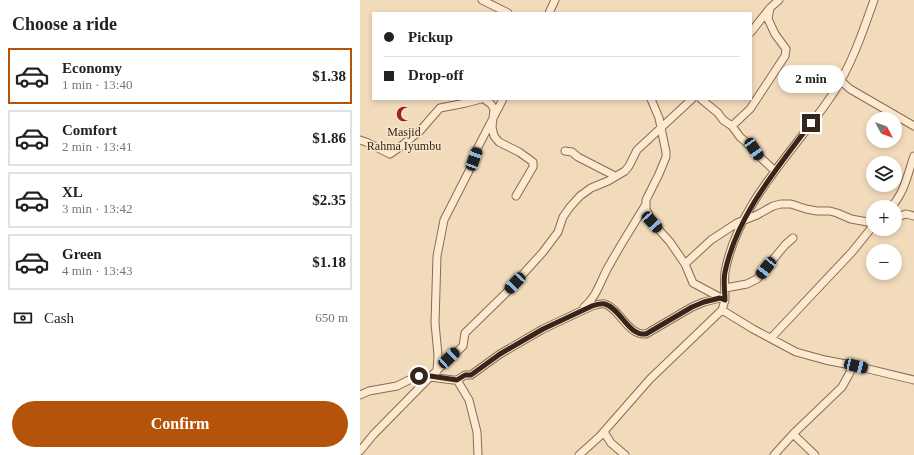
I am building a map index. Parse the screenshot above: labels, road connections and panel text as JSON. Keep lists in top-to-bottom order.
{
  "places": {
    "mosque": ["Masjid Rahma Iyumbu"]
  },
  "north": "bottom right",
  "page": {
    "heading": "Choose a ride",
    "banner": ["Pickup", "Drop-off"],
    "list": [
      {
        "name": "Economy",
        "note": "1 min · 13:40",
        "value": "$1.38"
      },
      {
        "name": "Comfort",
        "note": "2 min · 13:41",
        "value": "$1.86"
      },
      {
        "name": "XL",
        "note": "3 min · 13:42",
        "value": "$2.35"
      },
      {
        "name": "Green",
        "note": "4 min · 13:43",
        "value": "$1.18"
      }
    ],
    "bubble": "2 min",
    "map_buttons": ["+", "−"],
    "pay": ["Cash", "650 m"],
    "buttons": "Confirm"
  }
}
